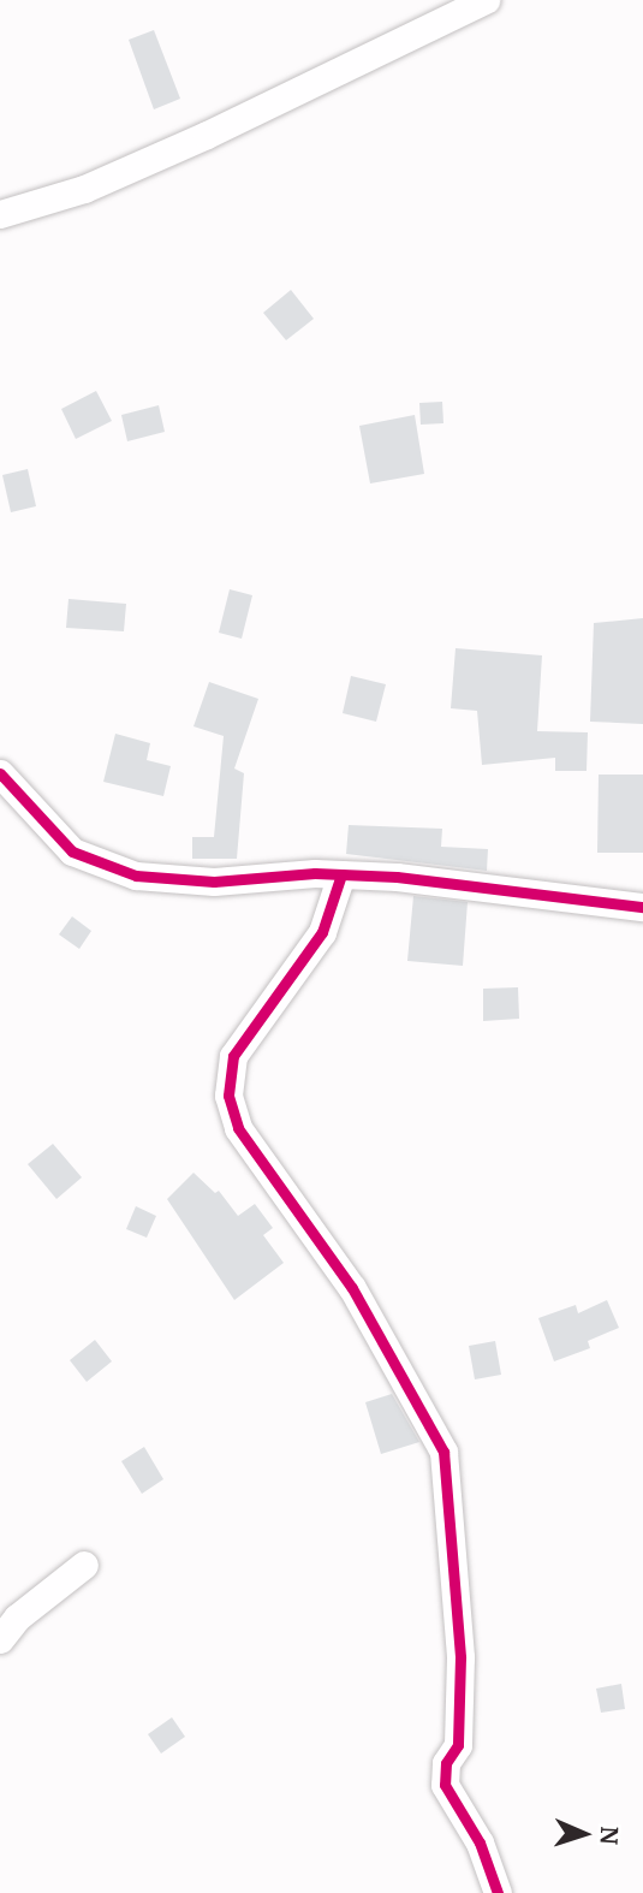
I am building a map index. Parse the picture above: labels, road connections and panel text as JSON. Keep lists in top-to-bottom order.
{
  "north": "right"
}
